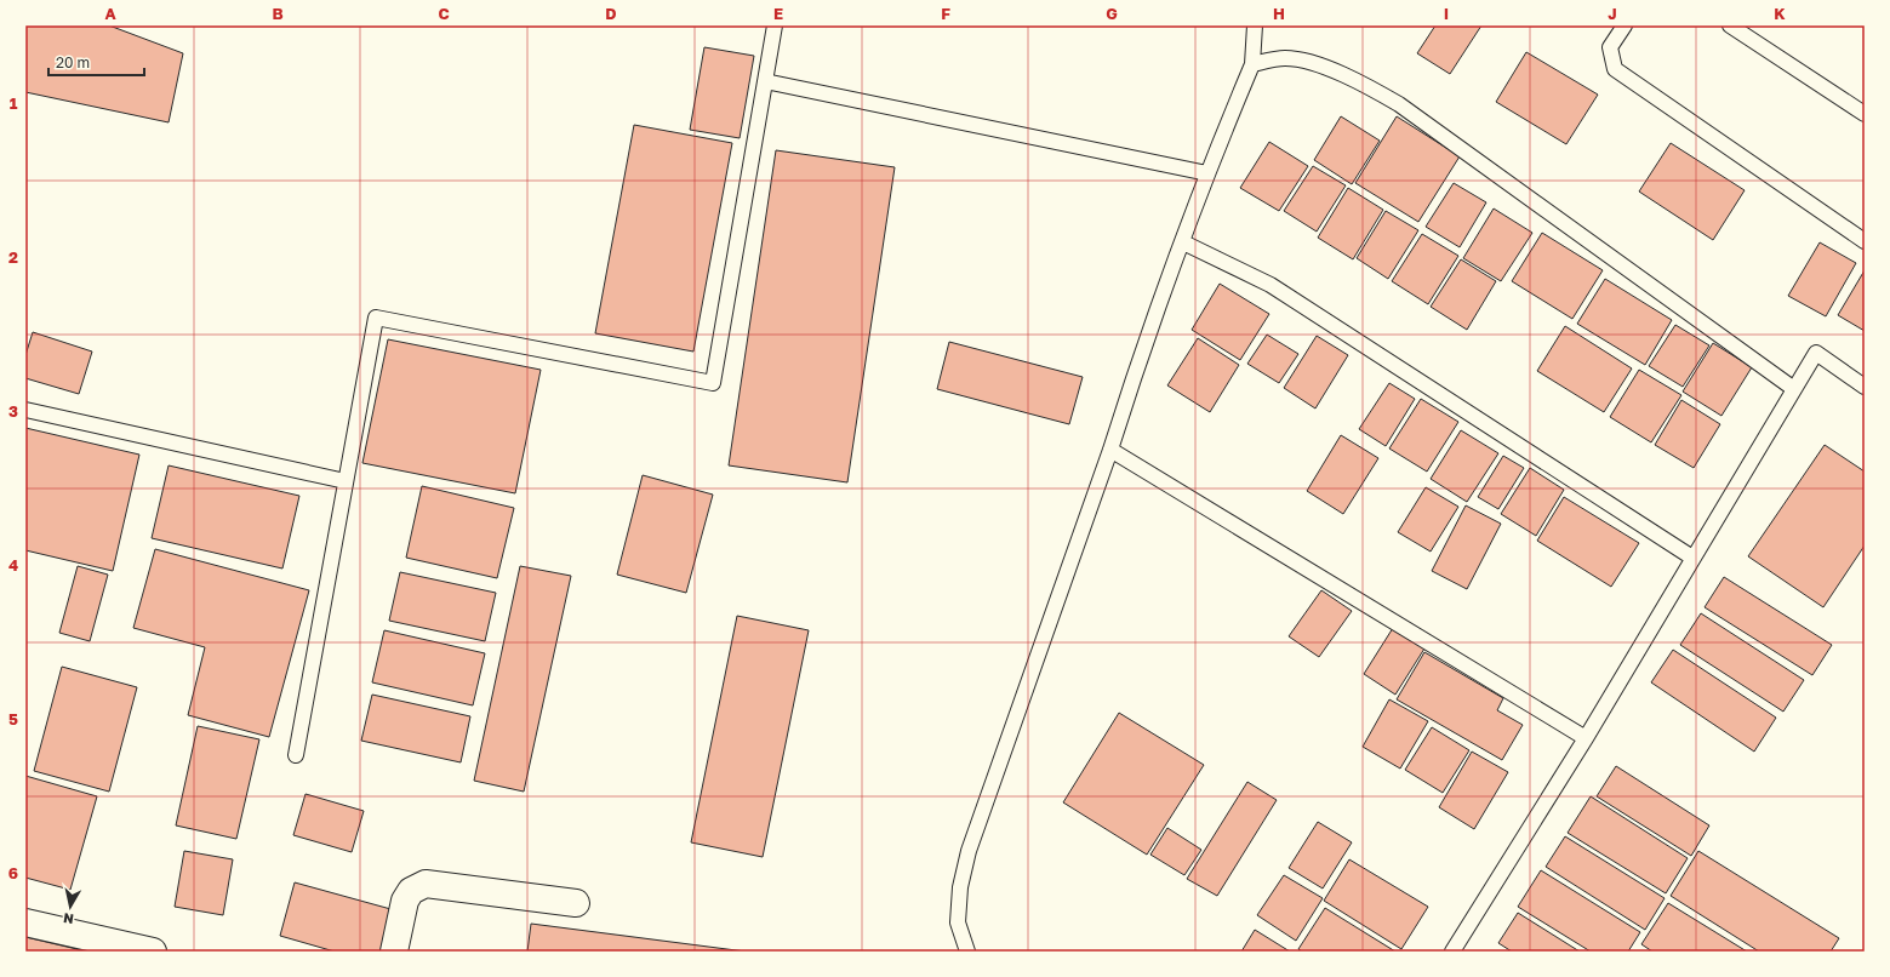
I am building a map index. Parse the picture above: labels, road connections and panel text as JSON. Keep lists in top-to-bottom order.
{
  "scale_bar": "20 m",
  "north": "bottom",
  "grid": {
    "columns": [
      "A",
      "B",
      "C",
      "D",
      "E",
      "F",
      "G",
      "H",
      "I",
      "J",
      "K"
    ],
    "rows": [
      "1",
      "2",
      "3",
      "4",
      "5",
      "6"
    ]
  }
}
